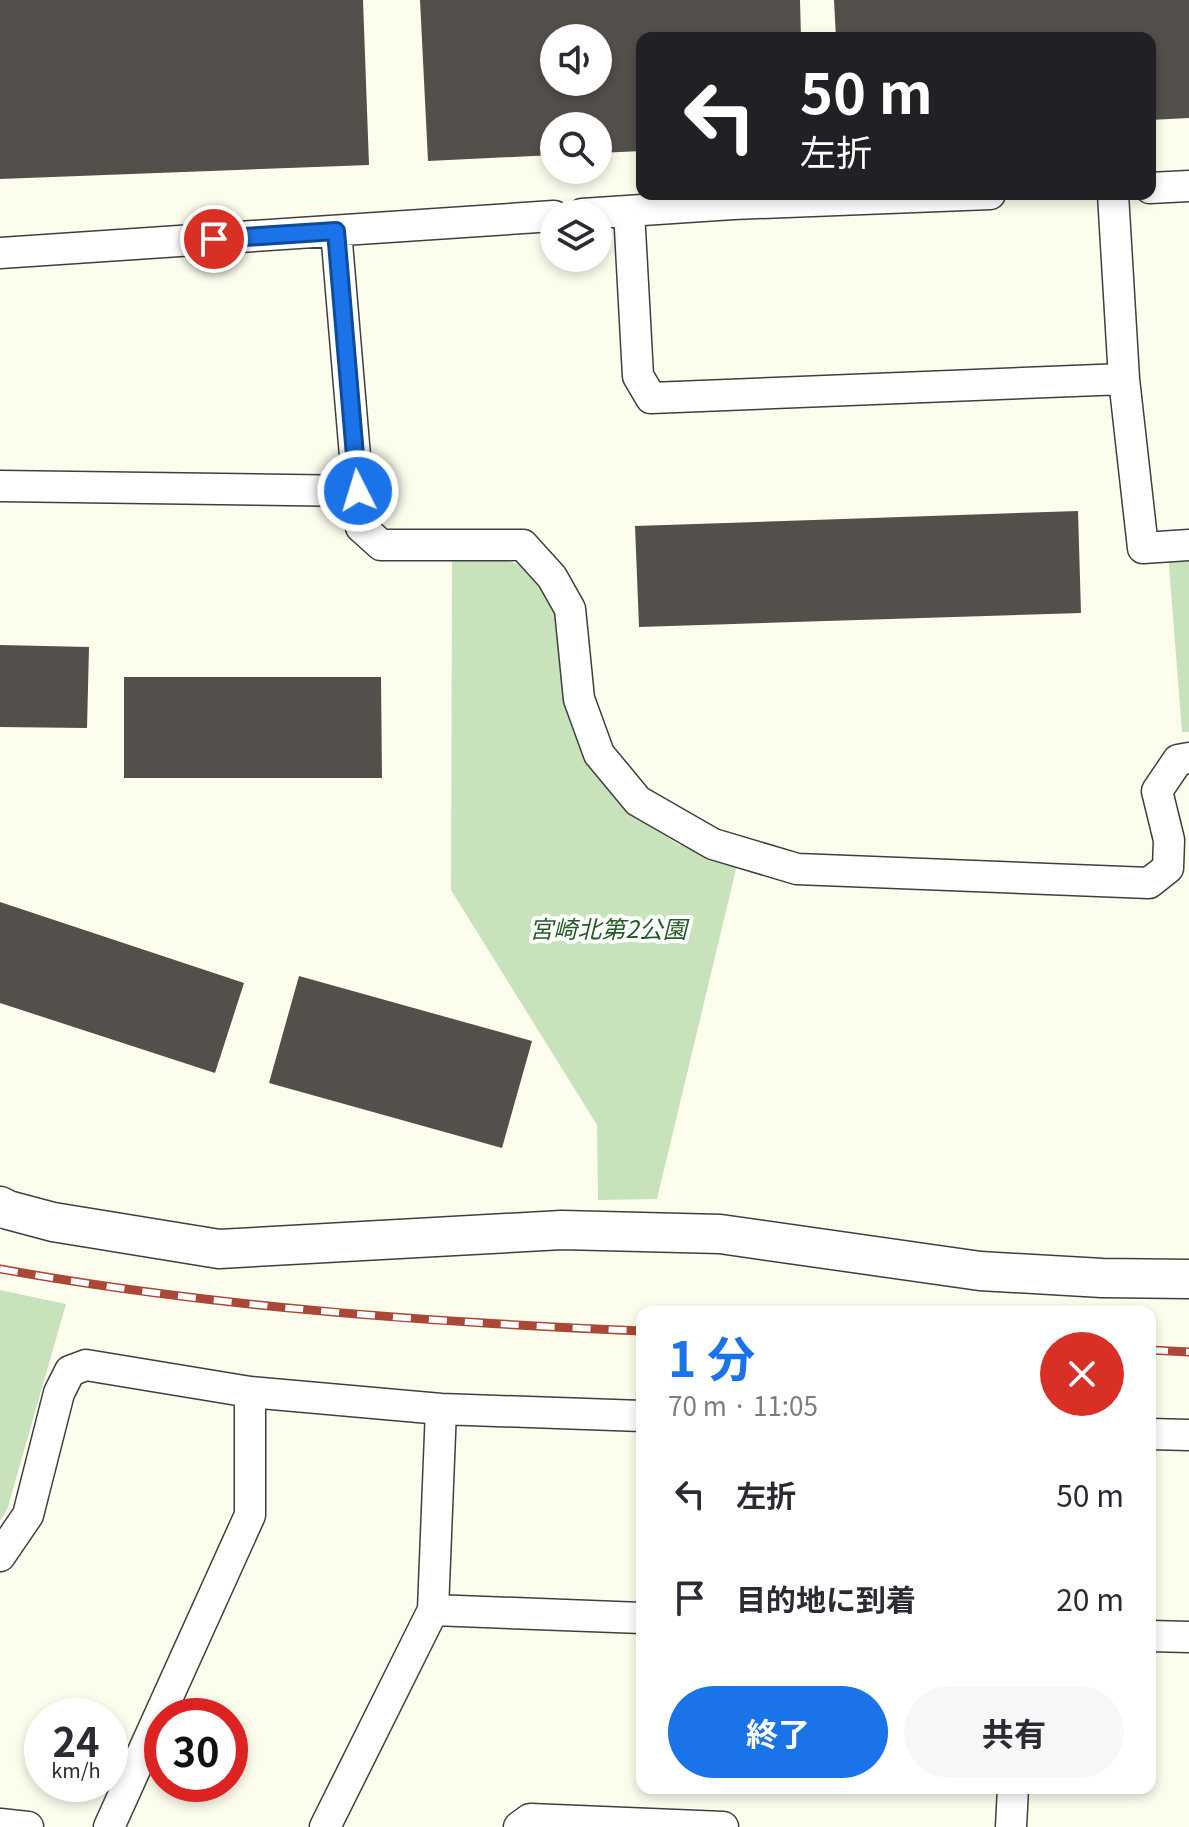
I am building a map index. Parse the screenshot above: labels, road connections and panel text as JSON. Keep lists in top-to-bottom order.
{
  "parks": ["宮崎北第2公園"],
  "page": {
    "turn": ["50 m", "左折"],
    "heading": ["1 分", "70 m · 11:05"],
    "list": [
      {
        "name": "左折",
        "value": "50 m"
      },
      {
        "name": "目的地に到着",
        "value": "20 m"
      }
    ],
    "buttons": ["終了", "共有"],
    "speed": "24 km/h",
    "limit": "30"
  }
}
